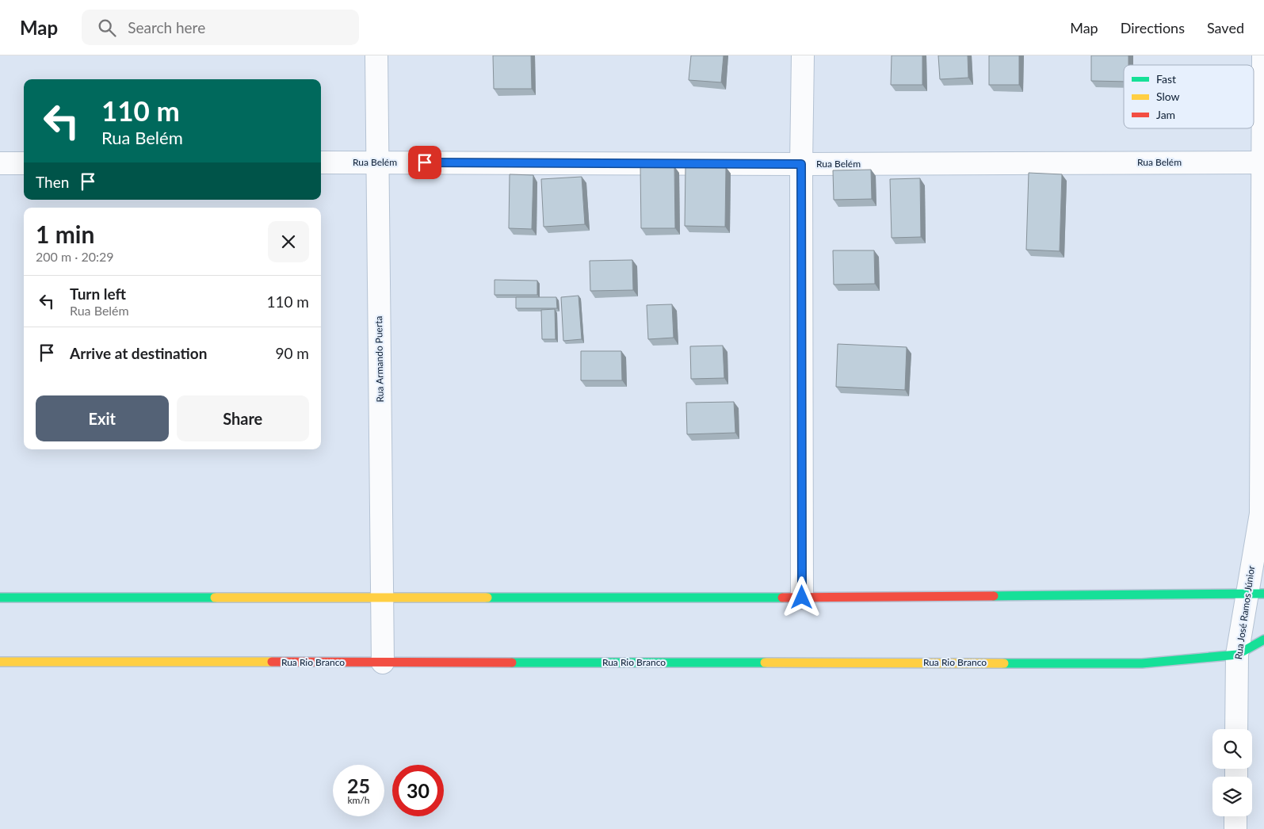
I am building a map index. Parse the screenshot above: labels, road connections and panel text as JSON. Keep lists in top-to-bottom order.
{
  "streets": {
    "street": [
      "Rua Belém",
      "Rua Armando Puerta",
      "Rua José Ramos Júnior",
      "Rua Rio Branco"
    ]
  },
  "crossings": [
    ["Rua Belém", "Rua Armando Puerta"],
    ["Rua Belém", "Rua José Ramos Júnior"],
    ["Rua Armando Puerta", "Rua Rio Branco"],
    ["Rua José Ramos Júnior", "Rua Rio Branco"]
  ],
  "legend": ["Fast", "Slow", "Jam"],
  "page": {
    "header": "Map",
    "search": "Search here",
    "nav": ["Map", "Directions", "Saved"],
    "turn": ["110 m", "Rua Belém"],
    "then": "Then",
    "heading": ["1 min", "200 m · 20:29"],
    "list": [
      {
        "name": "Turn left",
        "note": "Rua Belém",
        "value": "110 m"
      },
      {
        "name": "Arrive at destination",
        "value": "90 m"
      }
    ],
    "buttons": ["Exit", "Share"],
    "speed": "25 km/h",
    "limit": "30"
  }
}
